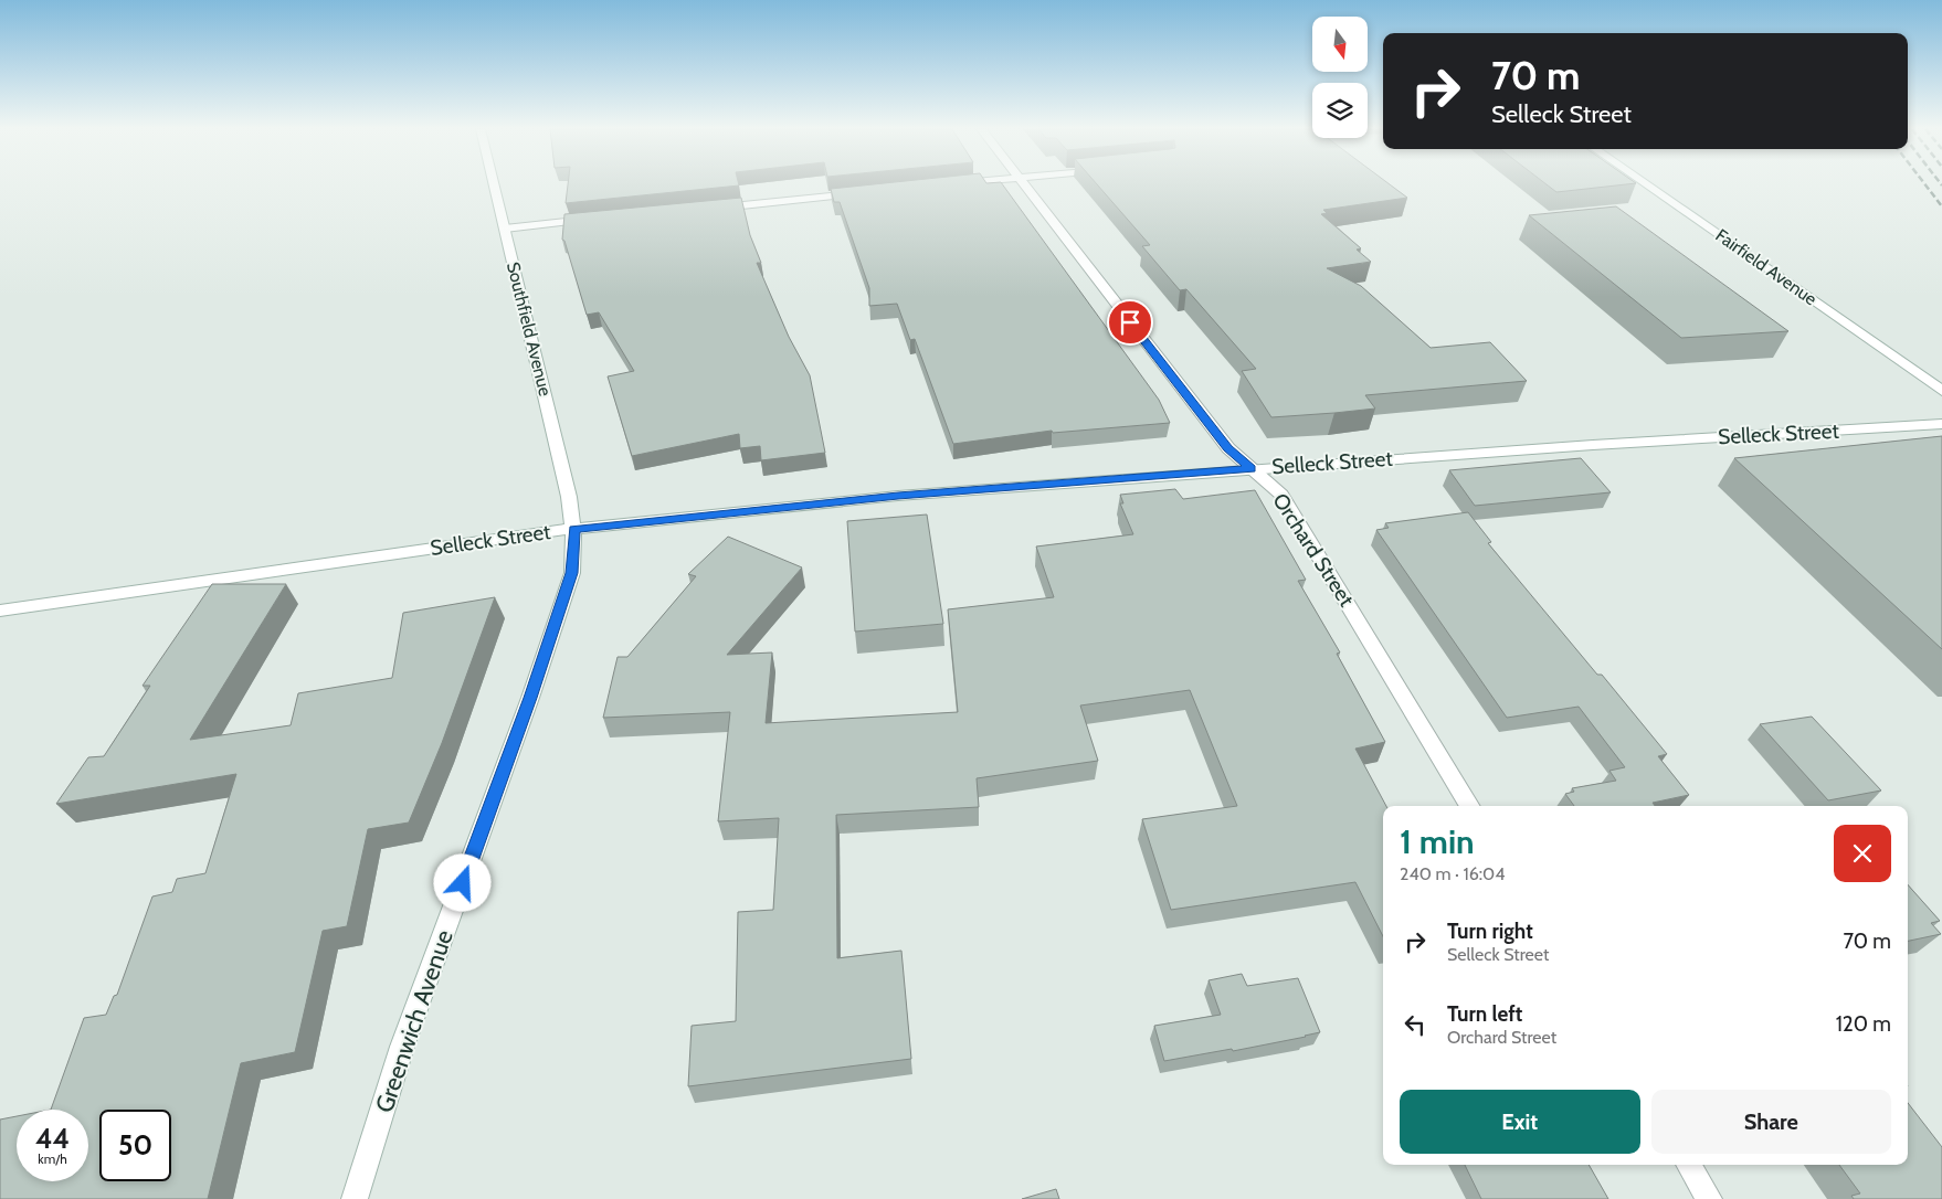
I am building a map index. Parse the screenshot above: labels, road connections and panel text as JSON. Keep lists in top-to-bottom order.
{
  "streets": {
    "street": [
      "Fairfield Avenue",
      "Southfield Avenue",
      "Selleck Street",
      "Orchard Street",
      "Greenwich Avenue"
    ]
  },
  "crossings": [
    ["Southfield Avenue", "Selleck Street"],
    ["Southfield Avenue", "Greenwich Avenue"],
    ["Selleck Street", "Orchard Street"],
    ["Selleck Street", "Greenwich Avenue"]
  ],
  "north": "bottom",
  "page": {
    "turn": ["70 m", "Selleck Street"],
    "heading": ["1 min", "240 m · 16:04"],
    "list": [
      {
        "name": "Turn right",
        "note": "Selleck Street",
        "value": "70 m"
      },
      {
        "name": "Turn left",
        "note": "Orchard Street",
        "value": "120 m"
      }
    ],
    "buttons": ["Exit", "Share"],
    "speed": "44 km/h",
    "limit": "50"
  }
}
